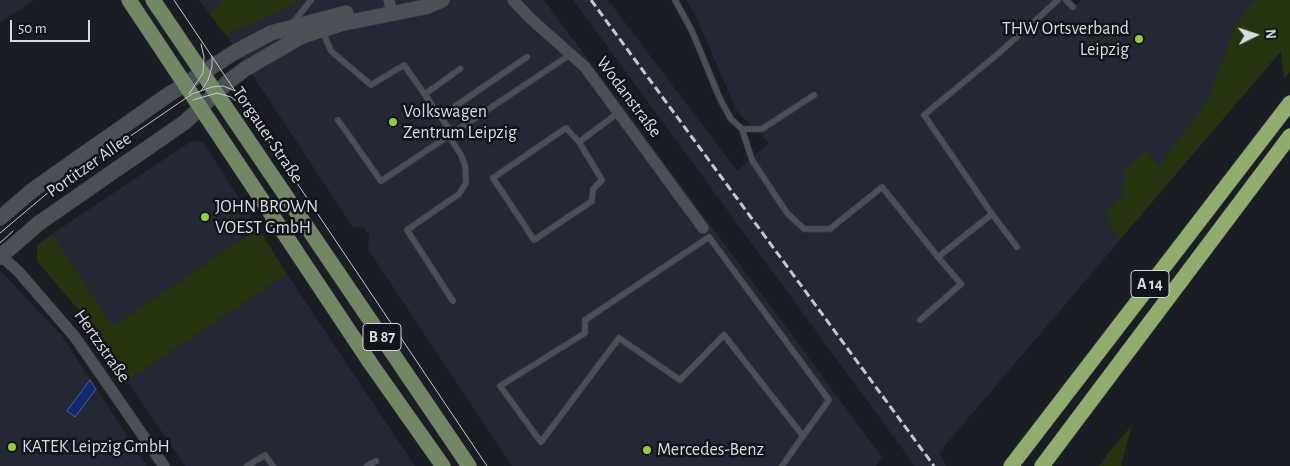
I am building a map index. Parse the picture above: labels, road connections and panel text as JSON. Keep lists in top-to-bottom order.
{
  "streets": {
    "highway": ["A 14"],
    "main road": ["Torgauer Straße", "Portitzer Allee", "B 87"],
    "street": ["Wodanstraße", "Hertzstraße"]
  },
  "crossings": [
    ["Portitzer Allee", "B 87"],
    ["Portitzer Allee", "Hertzstraße"]
  ],
  "places": [
    "THW Ortsverband Leipzig",
    "Volkswagen Zentrum Leipzig",
    "JOHN BROWN VOEST GmbH",
    "KATEK Leipzig GmbH",
    "Mercedes-Benz"
  ],
  "scale_bar": "50 m",
  "north": "right"
}
